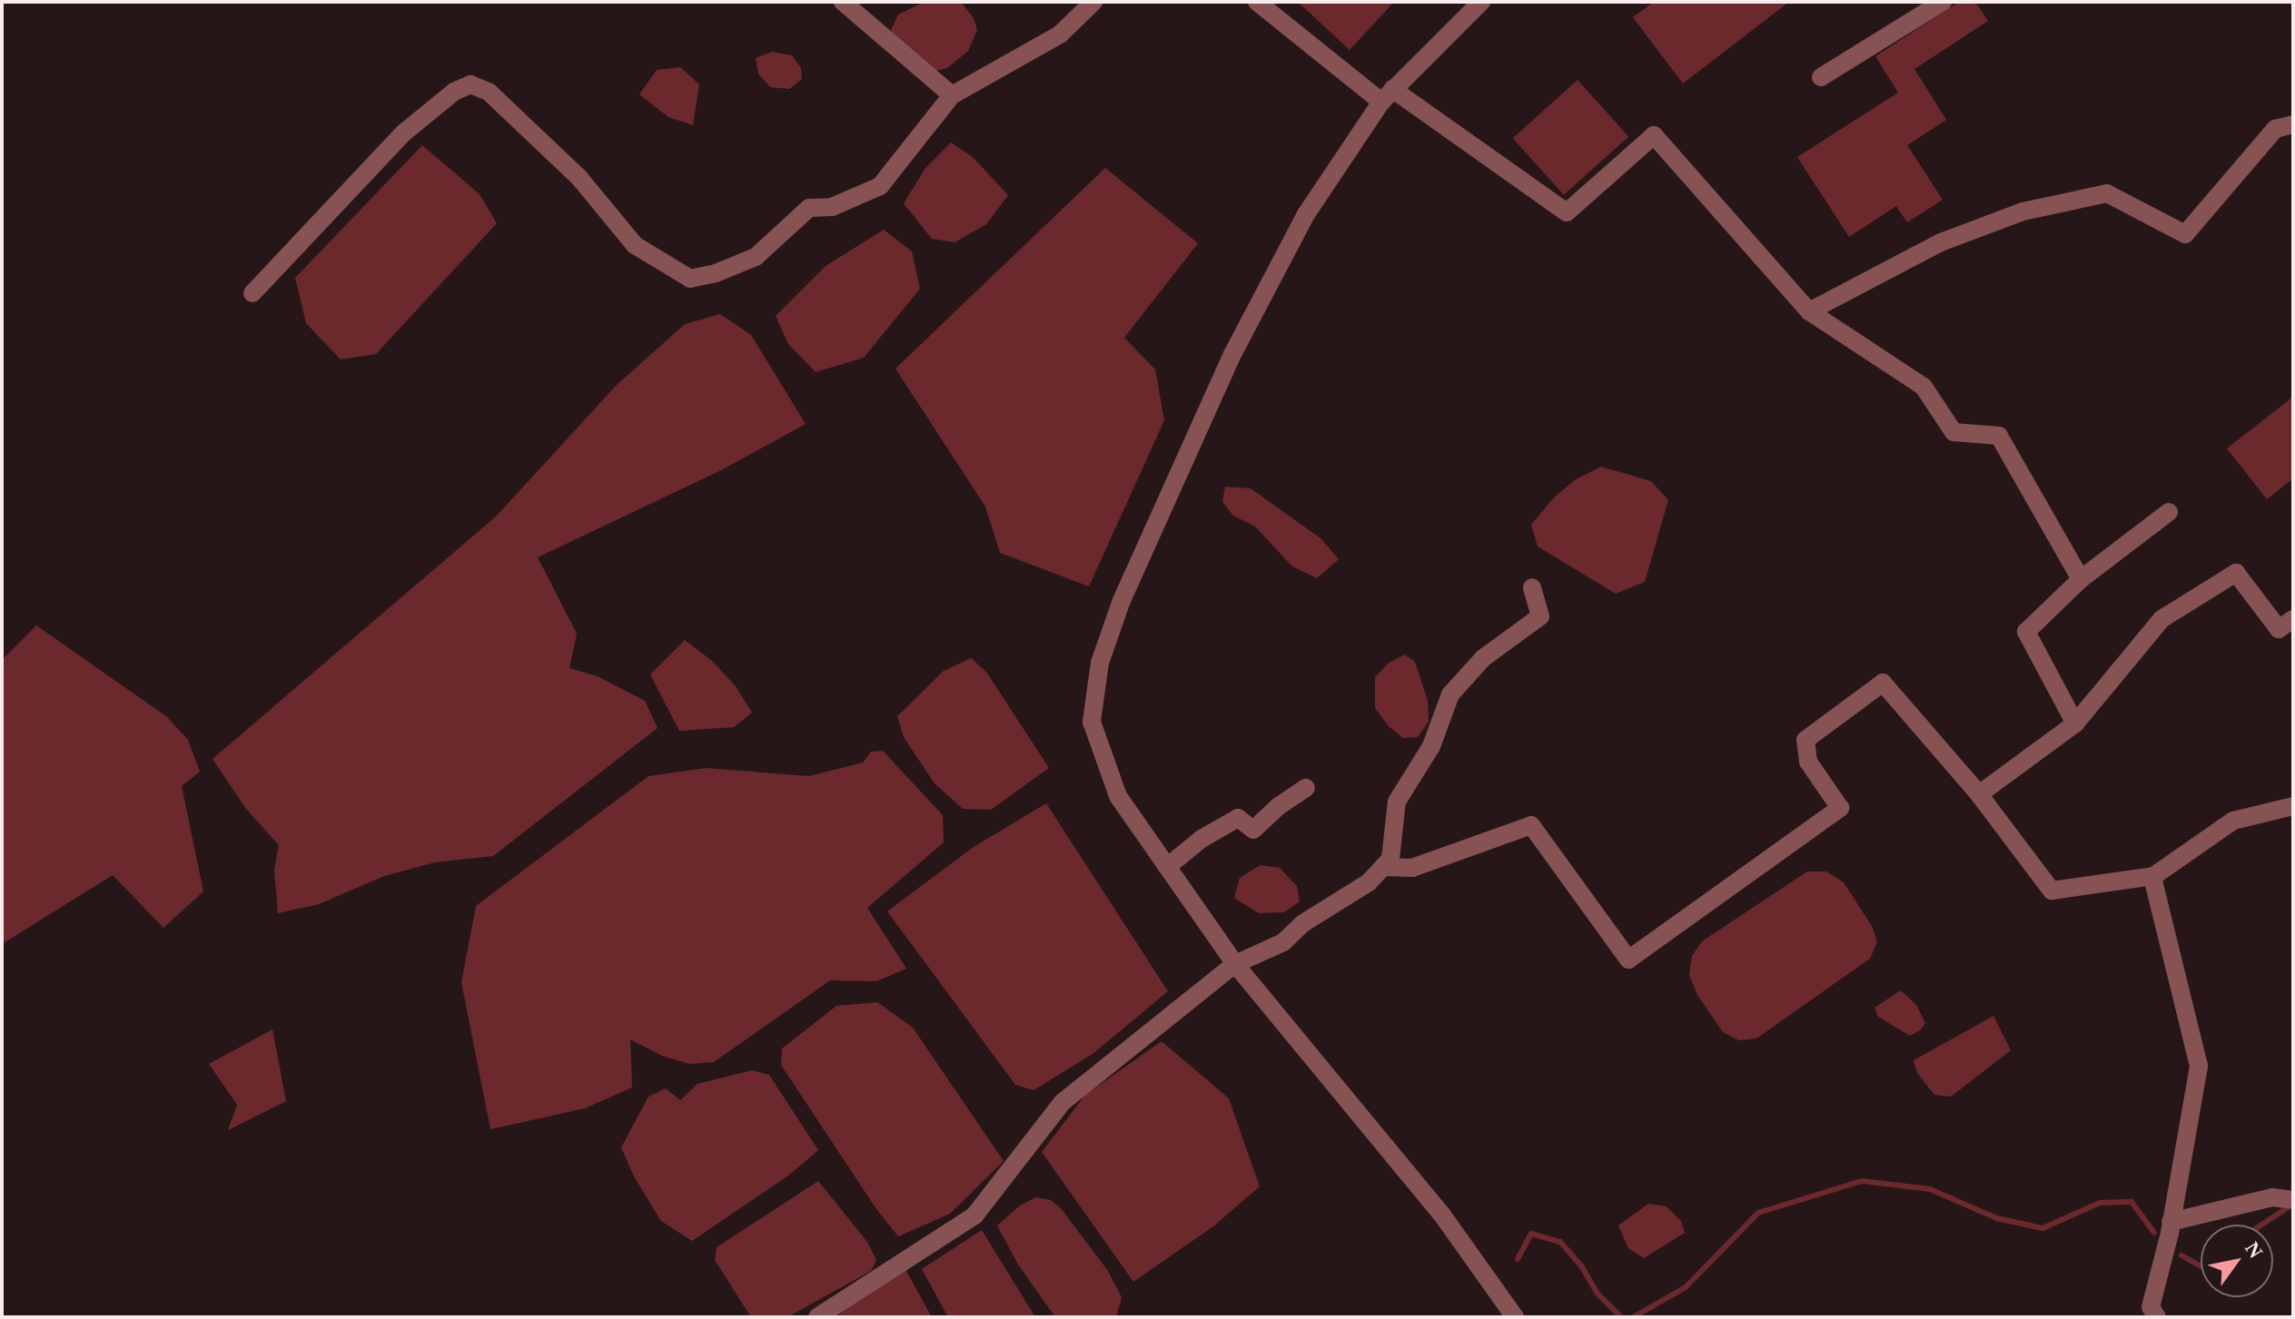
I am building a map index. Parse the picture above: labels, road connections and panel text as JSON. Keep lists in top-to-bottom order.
{
  "north": "top right"
}
